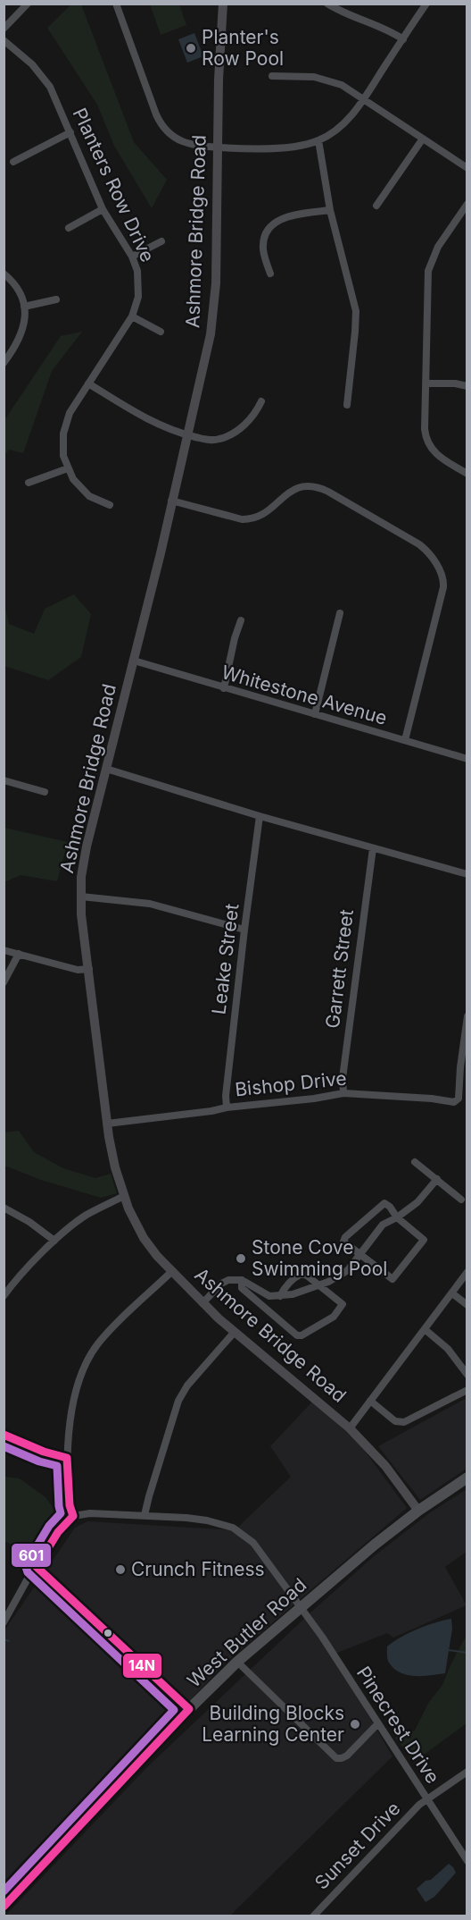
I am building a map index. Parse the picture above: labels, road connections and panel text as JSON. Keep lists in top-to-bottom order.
{
  "streets": {
    "main road": ["Ashmore Bridge Road", "West Butler Road"],
    "street": [
      "Planters Row Drive",
      "Whitestone Avenue",
      "Leake Street",
      "Garrett Street",
      "Bishop Drive",
      "Pinecrest Drive",
      "Sunset Drive"
    ]
  },
  "crossings": [
    ["Ashmore Bridge Road", "Whitestone Avenue"],
    ["Ashmore Bridge Road", "Bishop Drive"],
    ["Ashmore Bridge Road", "West Butler Road"],
    ["Leake Street", "Bishop Drive"],
    ["Garrett Street", "Bishop Drive"],
    ["West Butler Road", "Pinecrest Drive"],
    ["Pinecrest Drive", "Sunset Drive"]
  ],
  "places": [
    "Planter's Row Pool",
    "Stone Cove Swimming Pool",
    "Crunch Fitness",
    "Building Blocks Learning Center"
  ],
  "lines": ["transit line 14N", "transit line 601"]
}
